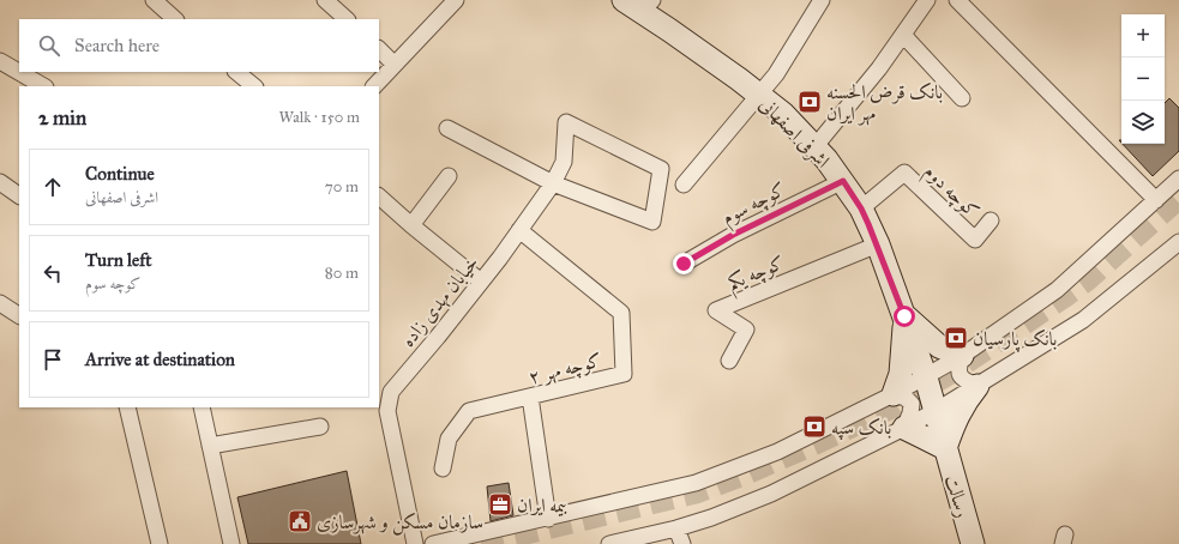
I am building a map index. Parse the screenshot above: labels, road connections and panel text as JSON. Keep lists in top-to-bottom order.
{
  "streets": {
    "main road": ["اشرفی اصفهانی", "رسالت"],
    "street": [
      "کوچه دوم",
      "کوچه سوم",
      "کوچه یکم",
      "خیابان مهدی زاده",
      "کوچه مهر ۲"
    ]
  },
  "crossings": [
    ["اشرفی اصفهانی", "کوچه دوم"],
    ["اشرفی اصفهانی", "کوچه سوم"],
    ["اشرفی اصفهانی", "کوچه یکم"],
    ["اشرفی اصفهانی", "رسالت"],
    ["خیابان مهدی زاده", "کوچه مهر ۲"]
  ],
  "places": {
    "bank": ["بانک قرض الحسنه مهر ایران", "بانک پارسیان", "بانک سپه"],
    "office": ["بیمه ایران"],
    "public building": ["سازمان مسکن و شهرسازی"]
  },
  "page": {
    "map_buttons": ["+", "−"],
    "search": "Search here",
    "heading": ["2 min", "Walk · 150 m"],
    "list": [
      ["Continue", "اشرفی اصفهانی", "70 m"],
      ["Turn left", "کوچه سوم", "80 m"],
      "Arrive at destination"
    ]
  }
}
